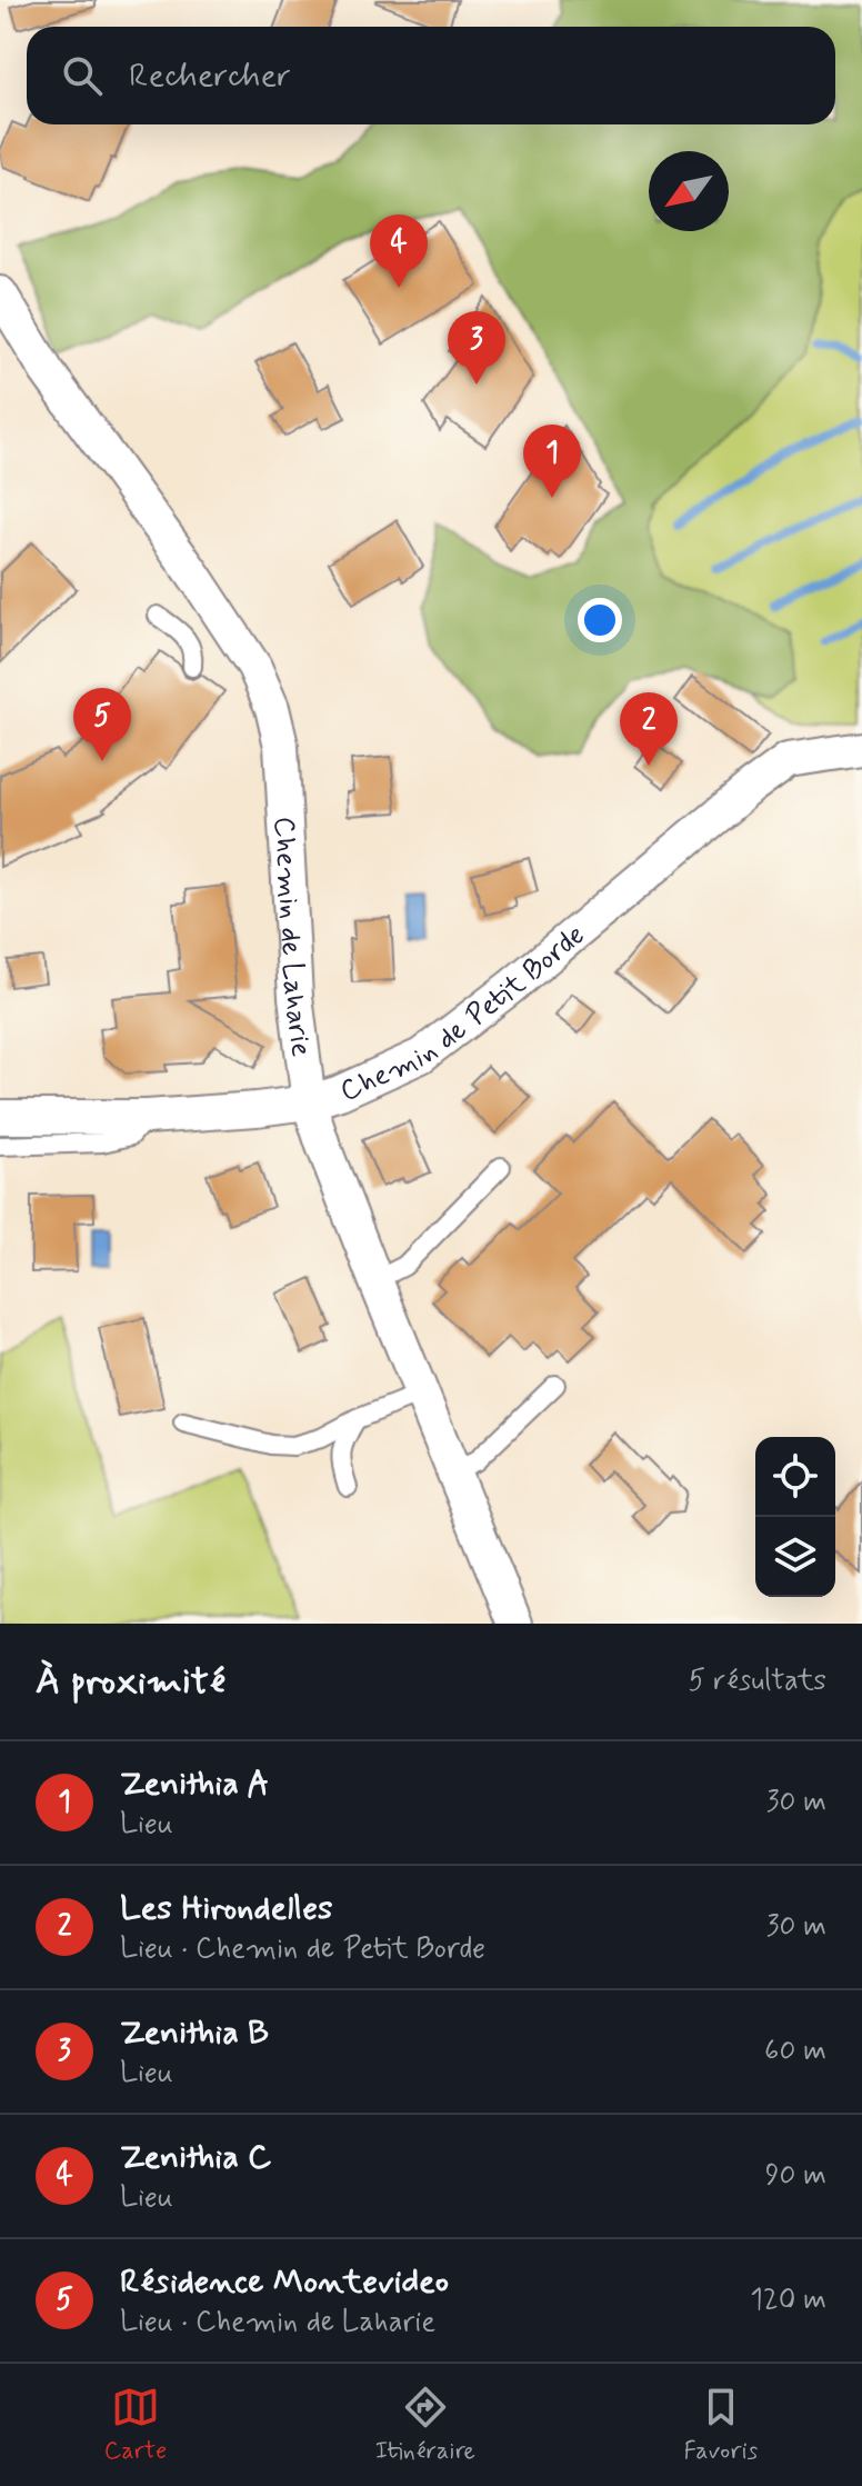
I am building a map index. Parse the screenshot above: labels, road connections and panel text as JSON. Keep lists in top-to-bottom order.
{
  "streets": {
    "street": ["Chemin de Laharie", "Chemin de Petit Borde"]
  },
  "crossings": [
    ["Chemin de Laharie", "Chemin de Petit Borde"]
  ],
  "north": "bottom left",
  "page": {
    "search": "Rechercher",
    "pins": [
      "4",
      "3",
      "1",
      "5",
      "2"
    ],
    "heading": ["À proximité", "5 résultats"],
    "list": [
      {
        "mark": "1",
        "name": "Zenithia A",
        "note": "Lieu",
        "value": "30 m"
      },
      {
        "mark": "2",
        "name": "Les Hirondelles",
        "note": "Lieu · Chemin de Petit Borde",
        "value": "30 m"
      },
      {
        "mark": "3",
        "name": "Zenithia B",
        "note": "Lieu",
        "value": "60 m"
      },
      {
        "mark": "4",
        "name": "Zenithia C",
        "note": "Lieu",
        "value": "90 m"
      },
      {
        "mark": "5",
        "name": "Résidence Montevideo",
        "note": "Lieu · Chemin de Laharie",
        "value": "120 m"
      }
    ],
    "nav": ["Carte", "Itinéraire", "Favoris"]
  }
}
